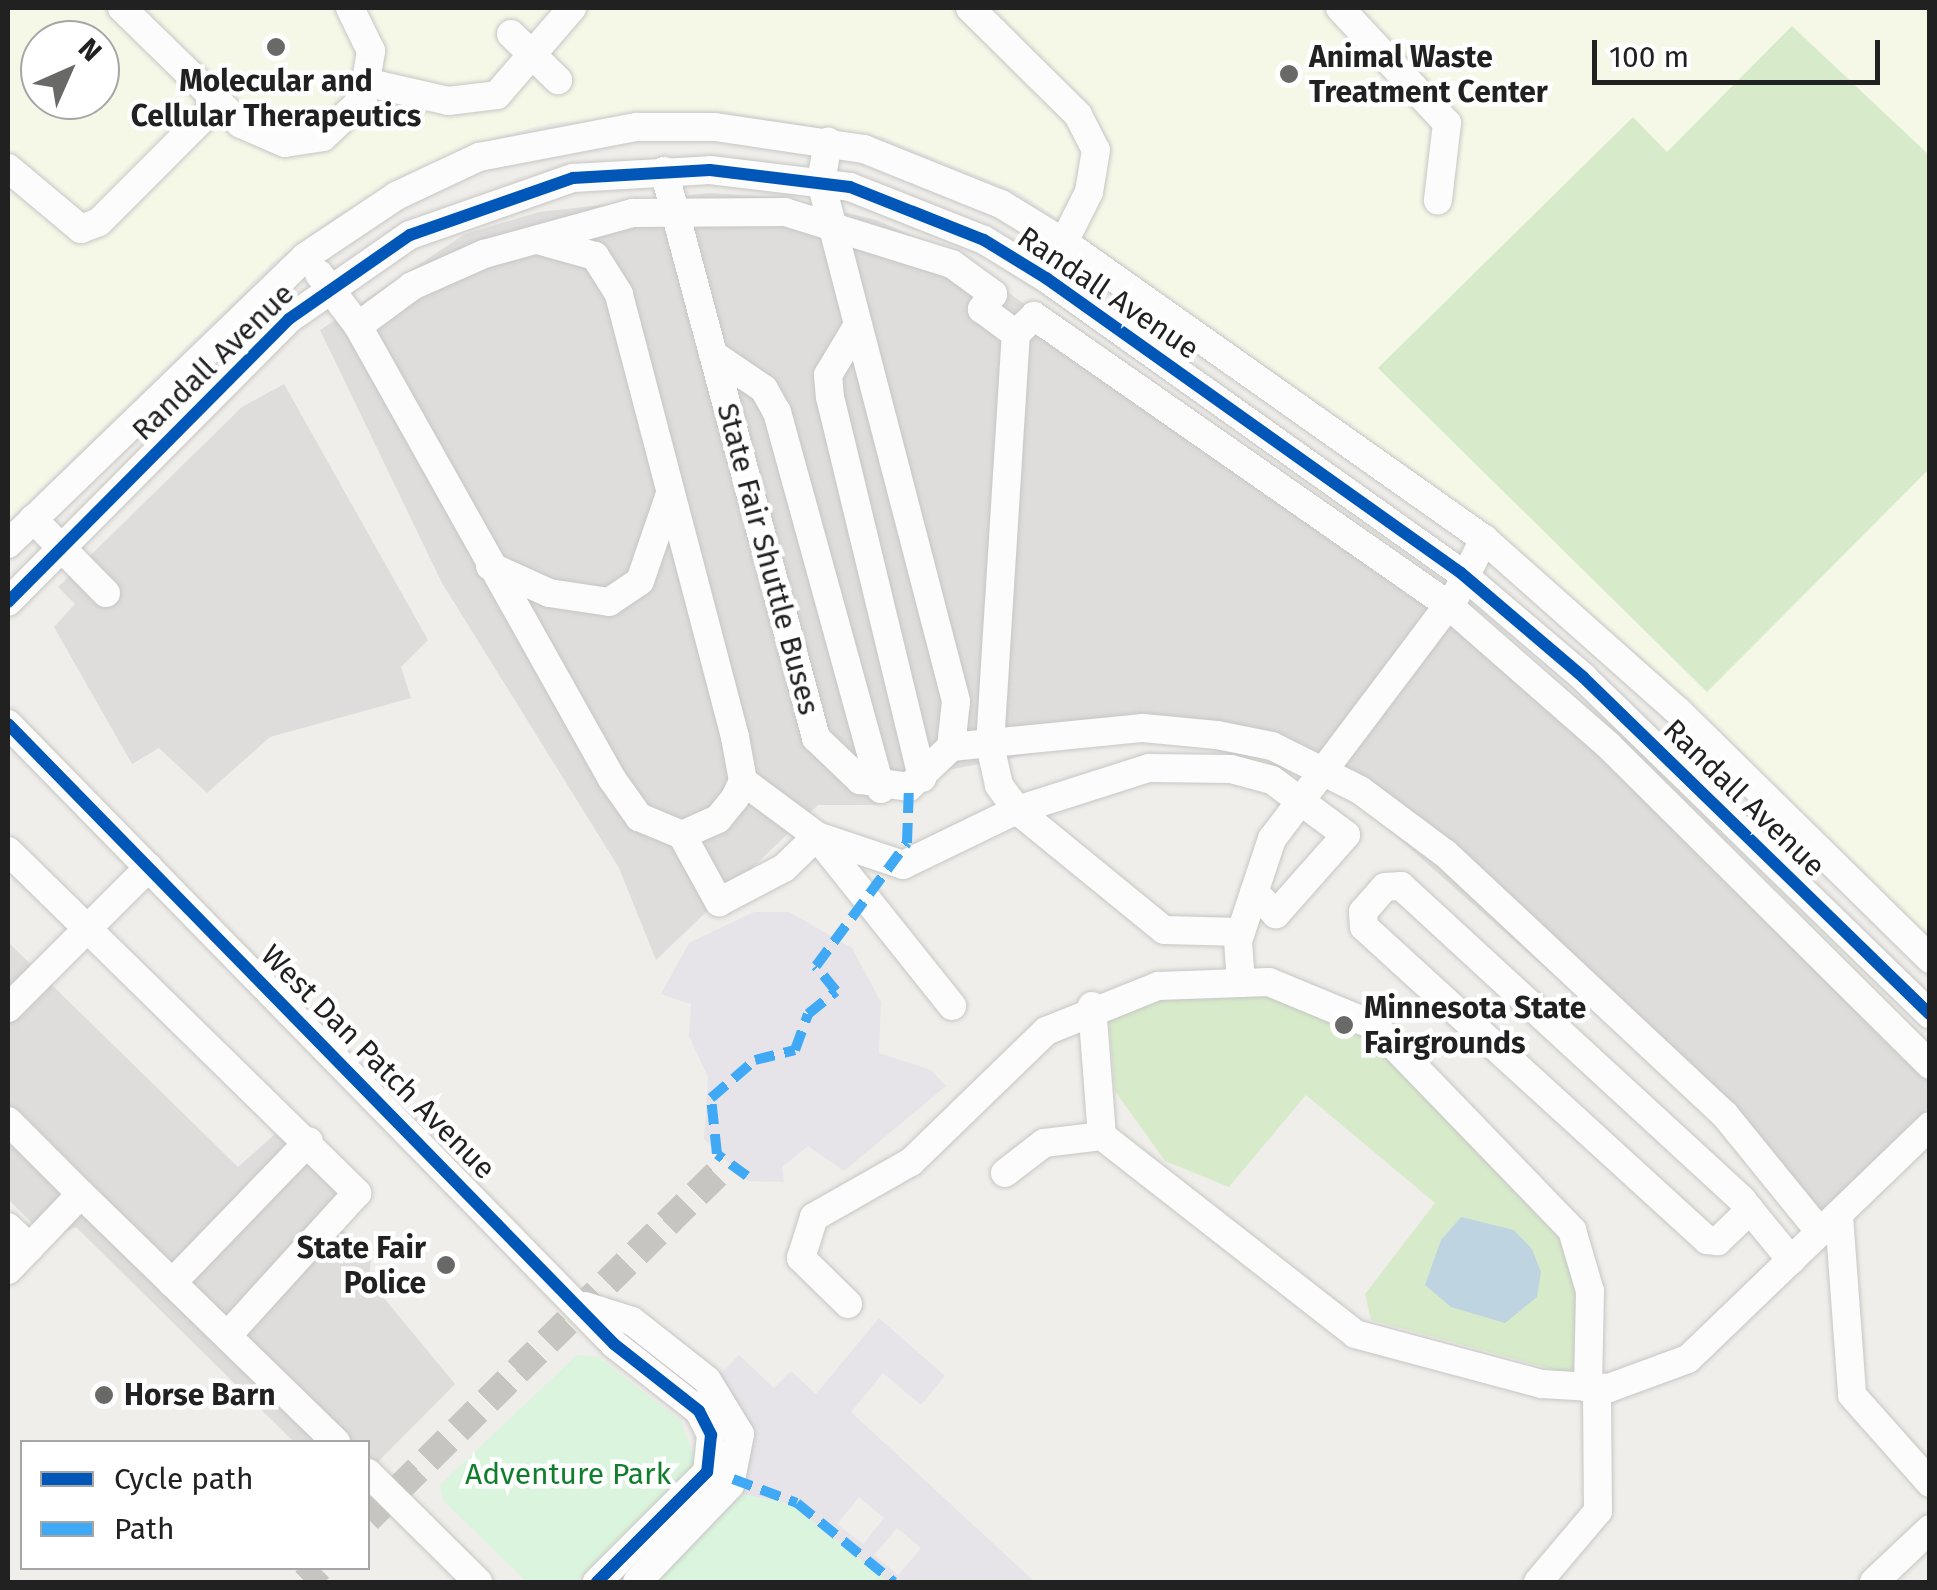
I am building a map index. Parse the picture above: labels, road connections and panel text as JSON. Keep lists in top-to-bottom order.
{
  "streets": {
    "street": ["Randall Avenue", "State Fair Shuttle Buses", "West Dan Patch Avenue"]
  },
  "crossings": [
    ["Randall Avenue", "State Fair Shuttle Buses"]
  ],
  "parks": ["Adventure Park"],
  "places": [
    "Molecular and Cellular Therapeutics",
    "Animal Waste Treatment Center",
    "Minnesota State Fairgrounds",
    "State Fair Police",
    "Horse Barn"
  ],
  "legend": ["Cycle path", "Path"],
  "scale_bar": "100 m",
  "north": "top right"
}
